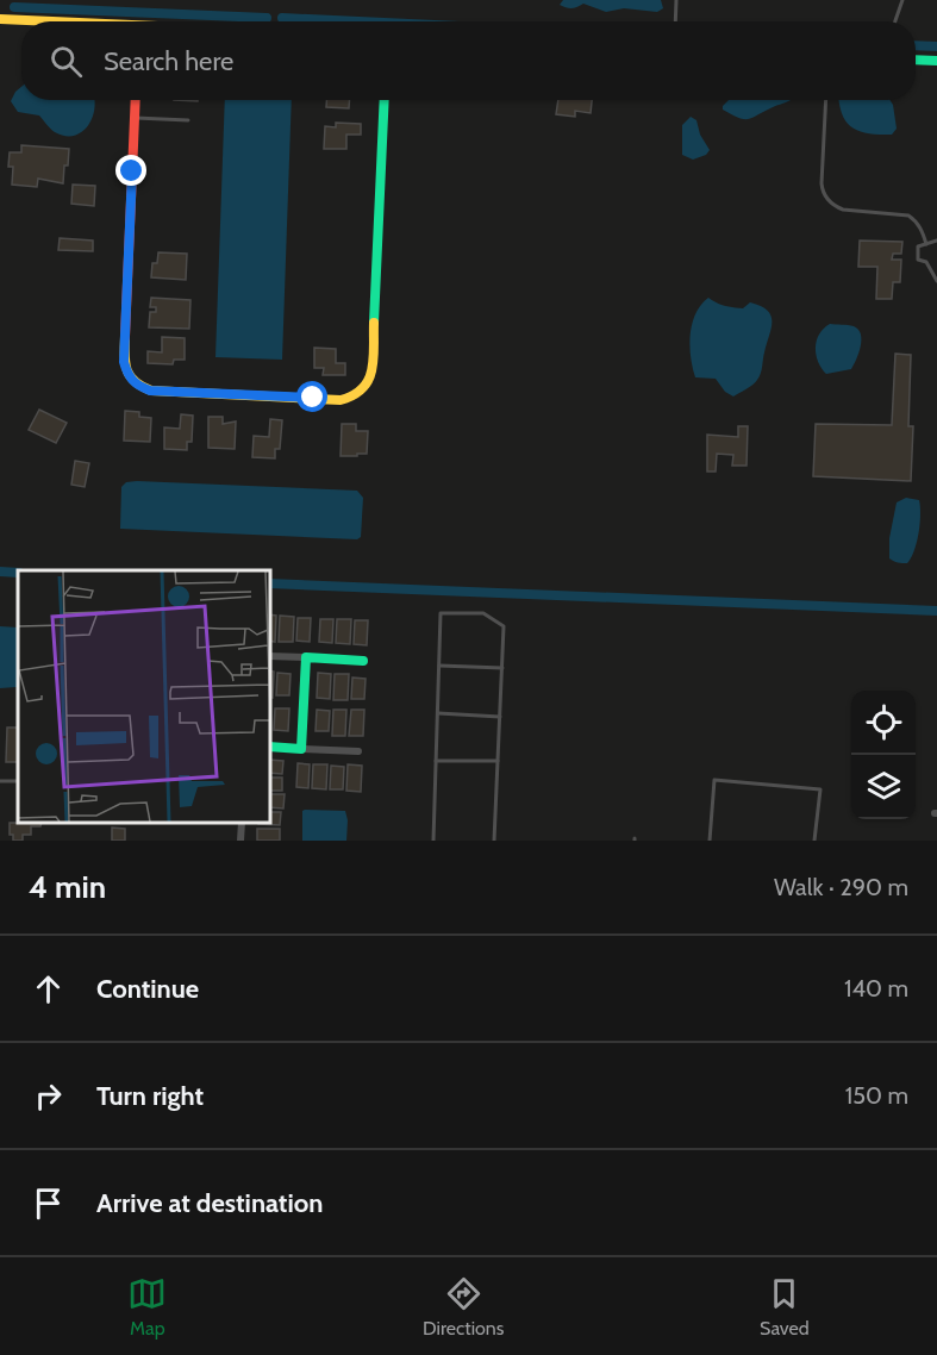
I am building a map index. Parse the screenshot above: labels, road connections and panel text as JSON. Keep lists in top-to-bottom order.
{
  "page": {
    "search": "Search here",
    "heading": ["4 min", "Walk · 290 m"],
    "list": [
      ["Continue", "140 m"],
      ["Turn right", "150 m"],
      "Arrive at destination"
    ],
    "nav": ["Map", "Directions", "Saved"]
  }
}
